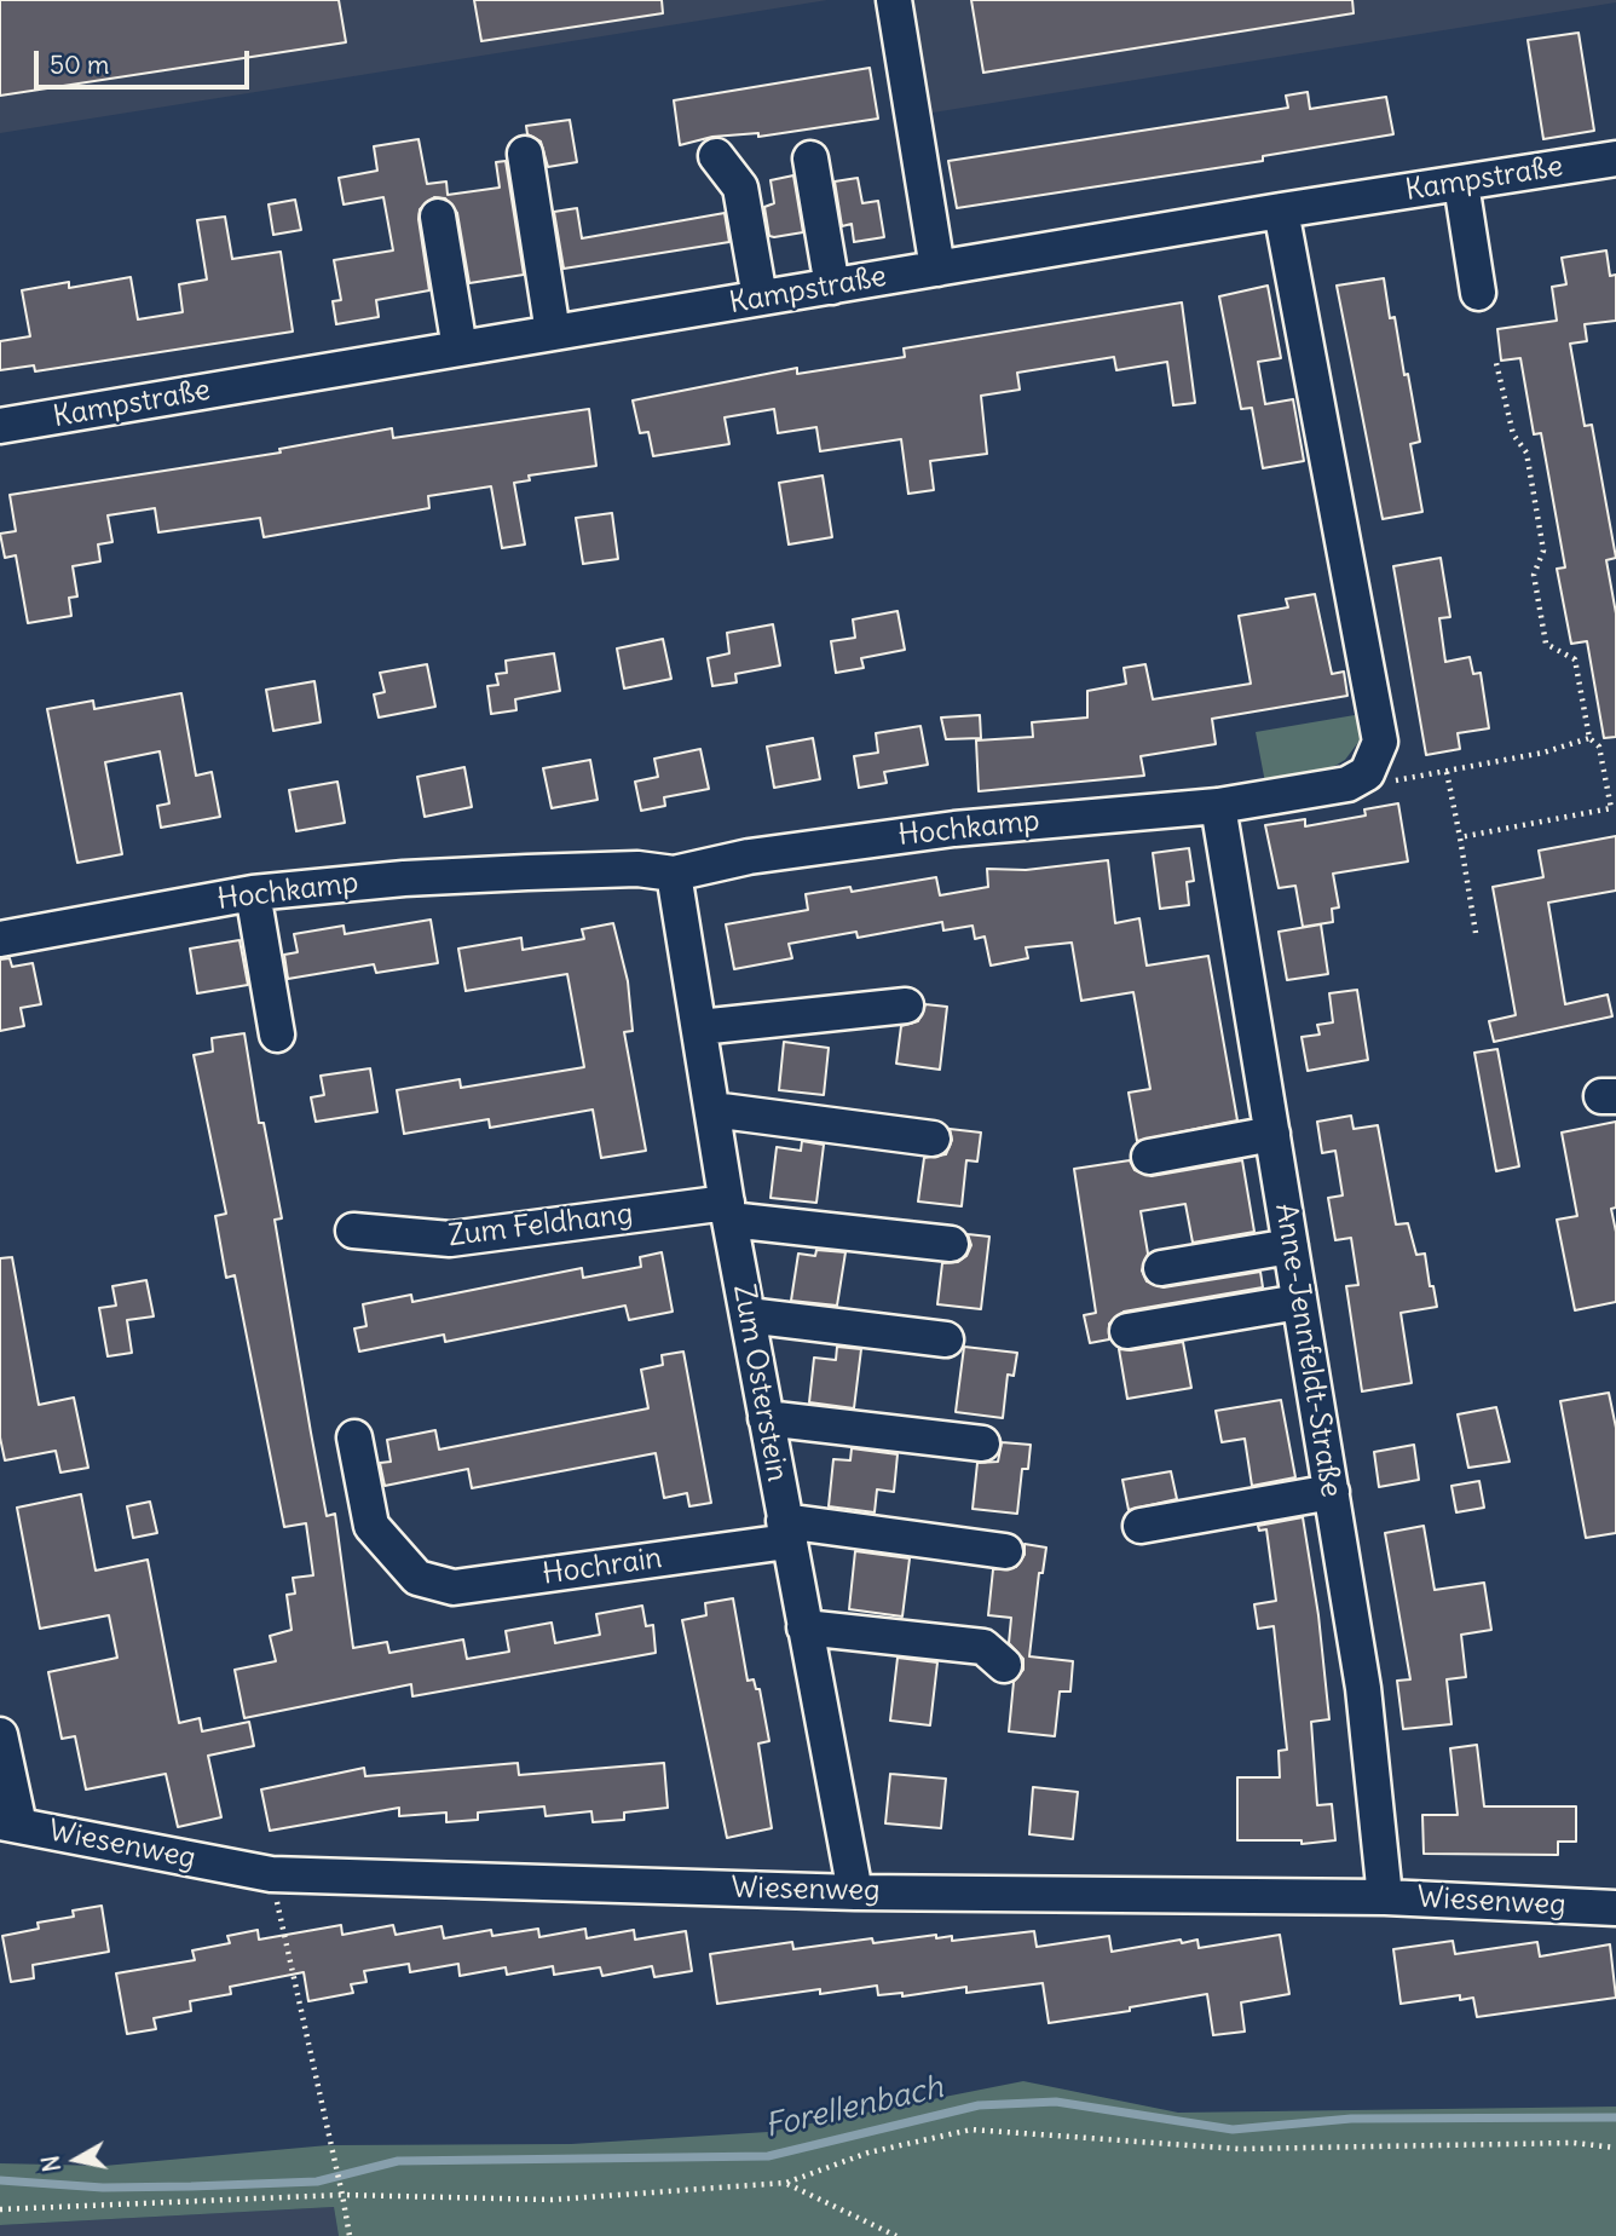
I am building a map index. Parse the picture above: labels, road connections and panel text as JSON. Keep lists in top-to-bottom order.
{
  "streets": {
    "street": [
      "Kampstraße",
      "Hochkamp",
      "Zum Feldhang",
      "Anne-Jennfeldt-Straße",
      "Zum Osterstein",
      "Hochrain",
      "Wiesenweg"
    ]
  },
  "crossings": [
    ["Hochkamp", "Anne-Jennfeldt-Straße"],
    ["Hochkamp", "Zum Osterstein"],
    ["Zum Feldhang", "Zum Osterstein"],
    ["Anne-Jennfeldt-Straße", "Wiesenweg"],
    ["Zum Osterstein", "Hochrain"],
    ["Zum Osterstein", "Wiesenweg"]
  ],
  "water": ["Forellenbach"],
  "scale_bar": "50 m",
  "north": "left"
}
